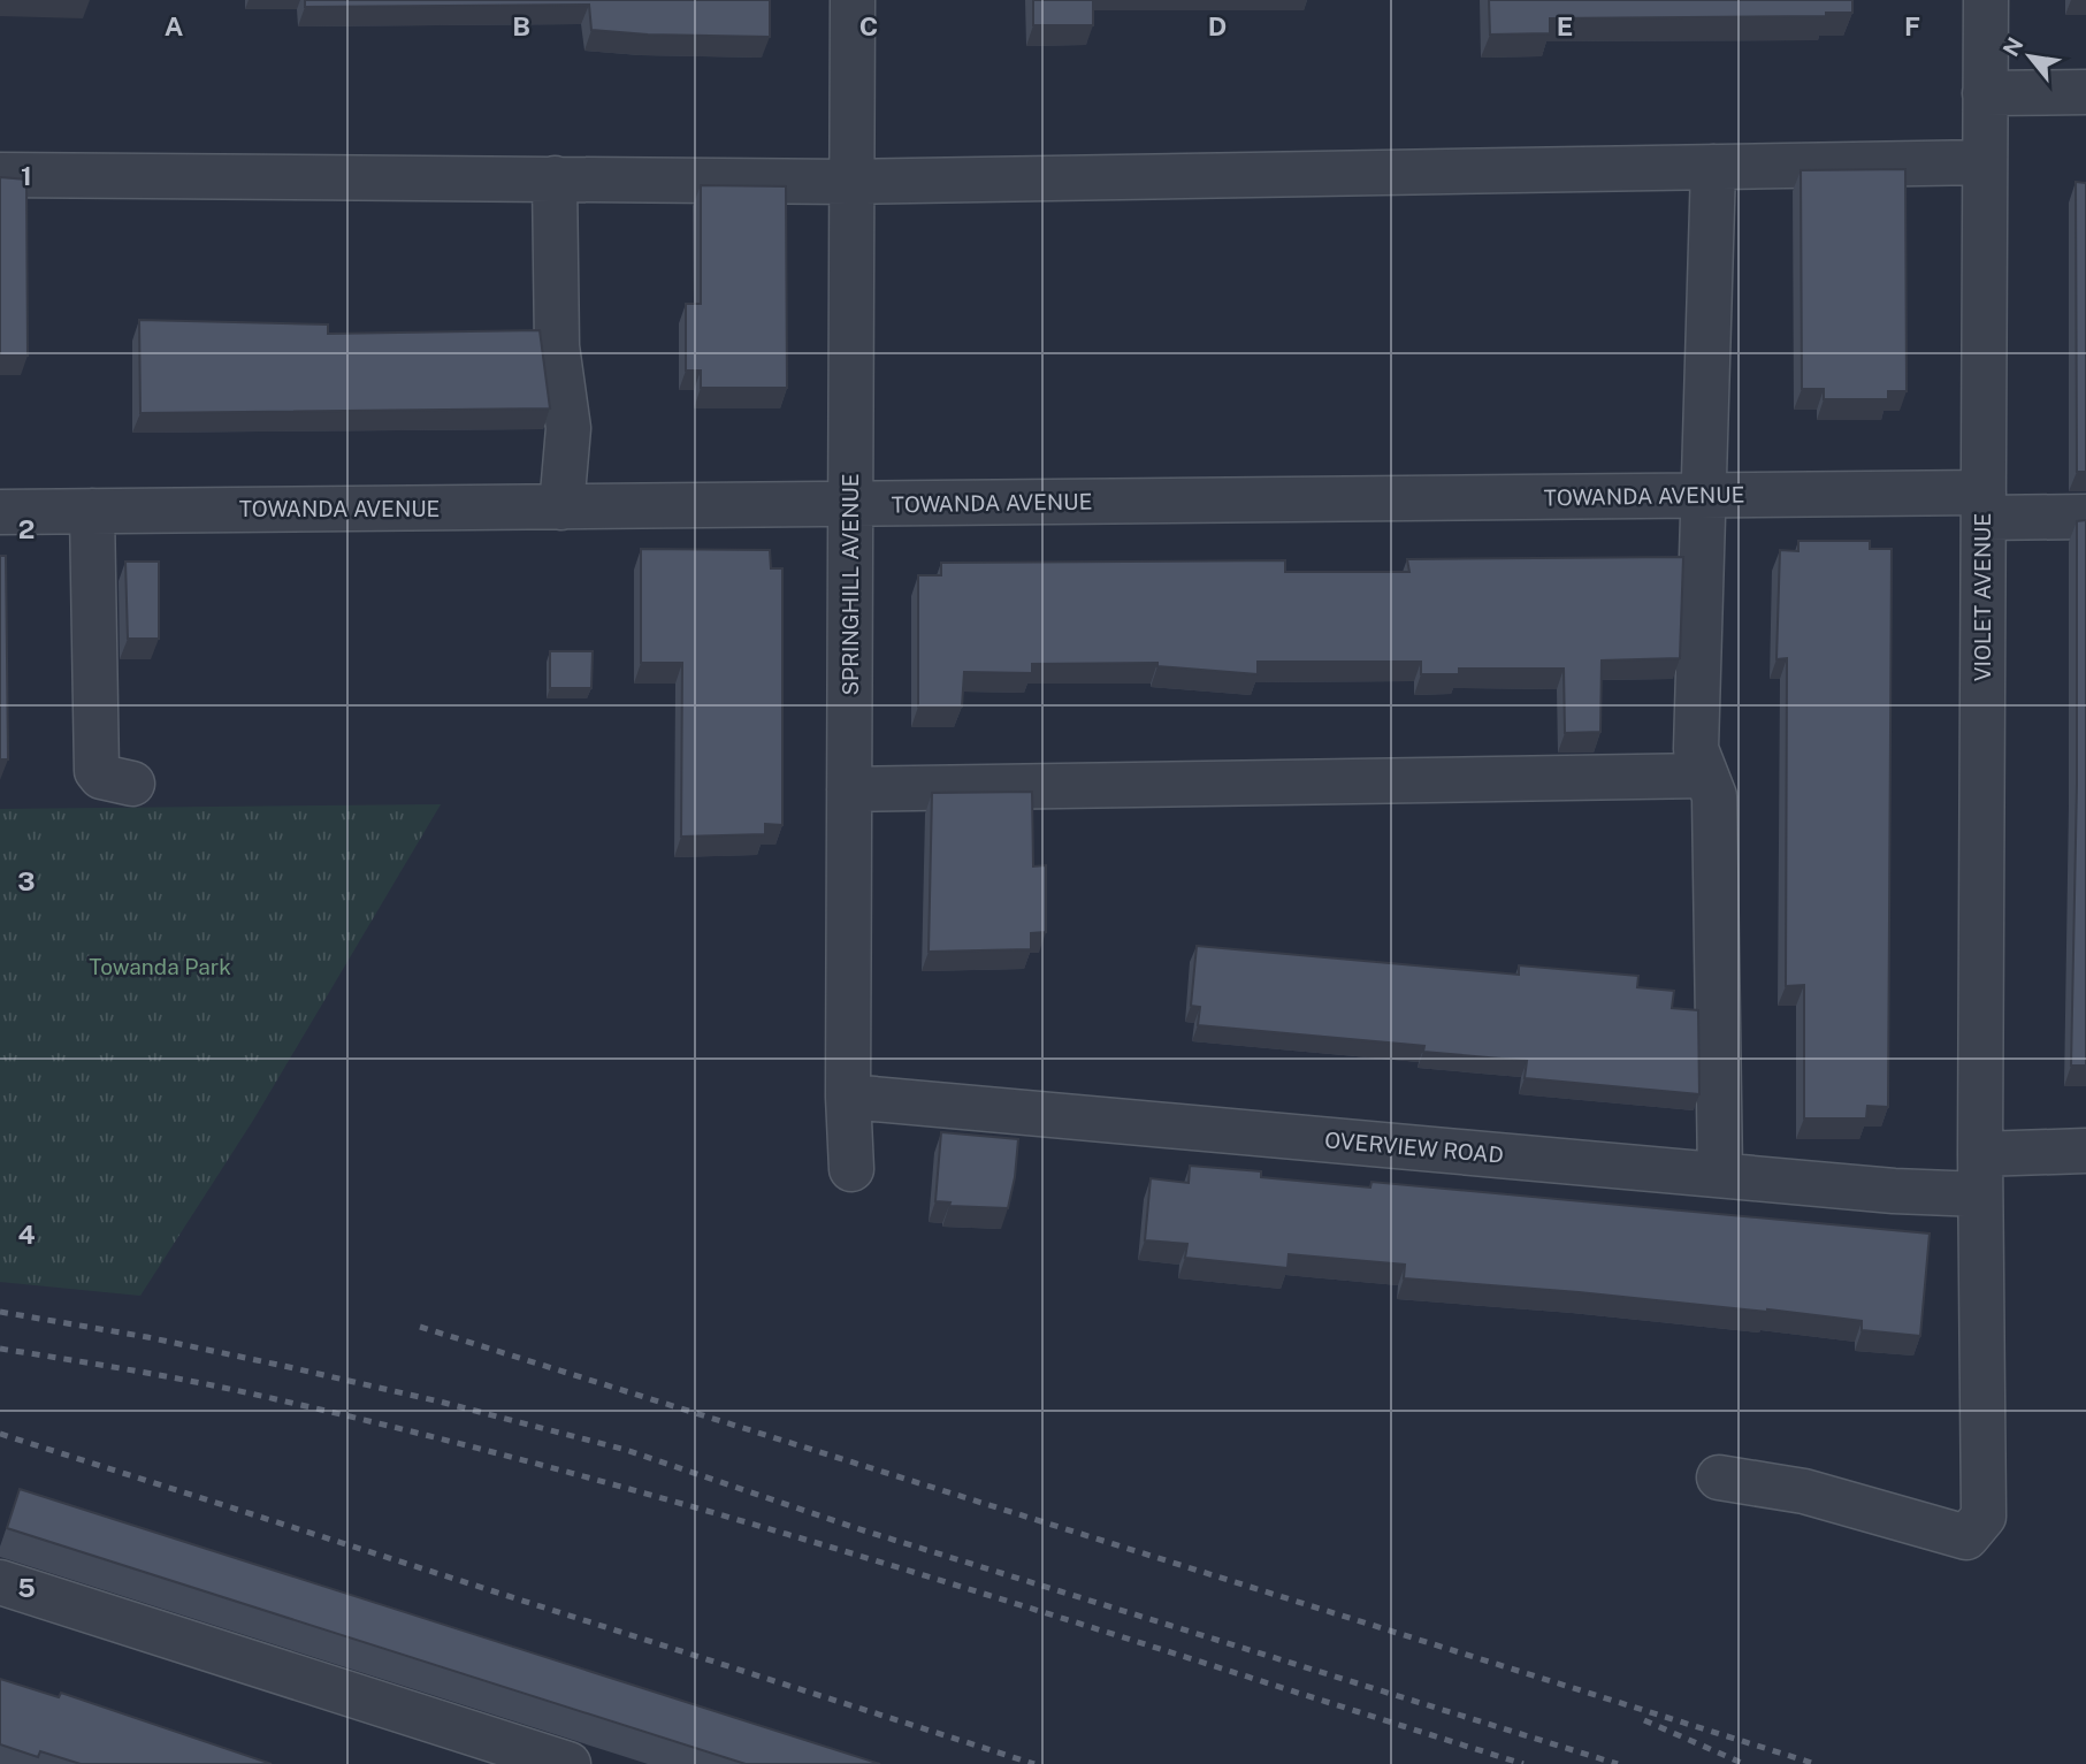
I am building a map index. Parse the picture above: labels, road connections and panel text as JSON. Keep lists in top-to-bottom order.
{
  "streets": {
    "street": [
      "TOWANDA AVENUE",
      "SPRINGHILL AVENUE",
      "VIOLET AVENUE",
      "OVERVIEW ROAD"
    ]
  },
  "crossings": [
    ["TOWANDA AVENUE", "SPRINGHILL AVENUE"],
    ["TOWANDA AVENUE", "VIOLET AVENUE"],
    ["SPRINGHILL AVENUE", "OVERVIEW ROAD"],
    ["VIOLET AVENUE", "OVERVIEW ROAD"]
  ],
  "parks": ["Towanda Park"],
  "north": "top left",
  "grid": {
    "columns": [
      "A",
      "B",
      "C",
      "D",
      "E",
      "F"
    ],
    "rows": [
      "1",
      "2",
      "3",
      "4",
      "5"
    ]
  }
}
